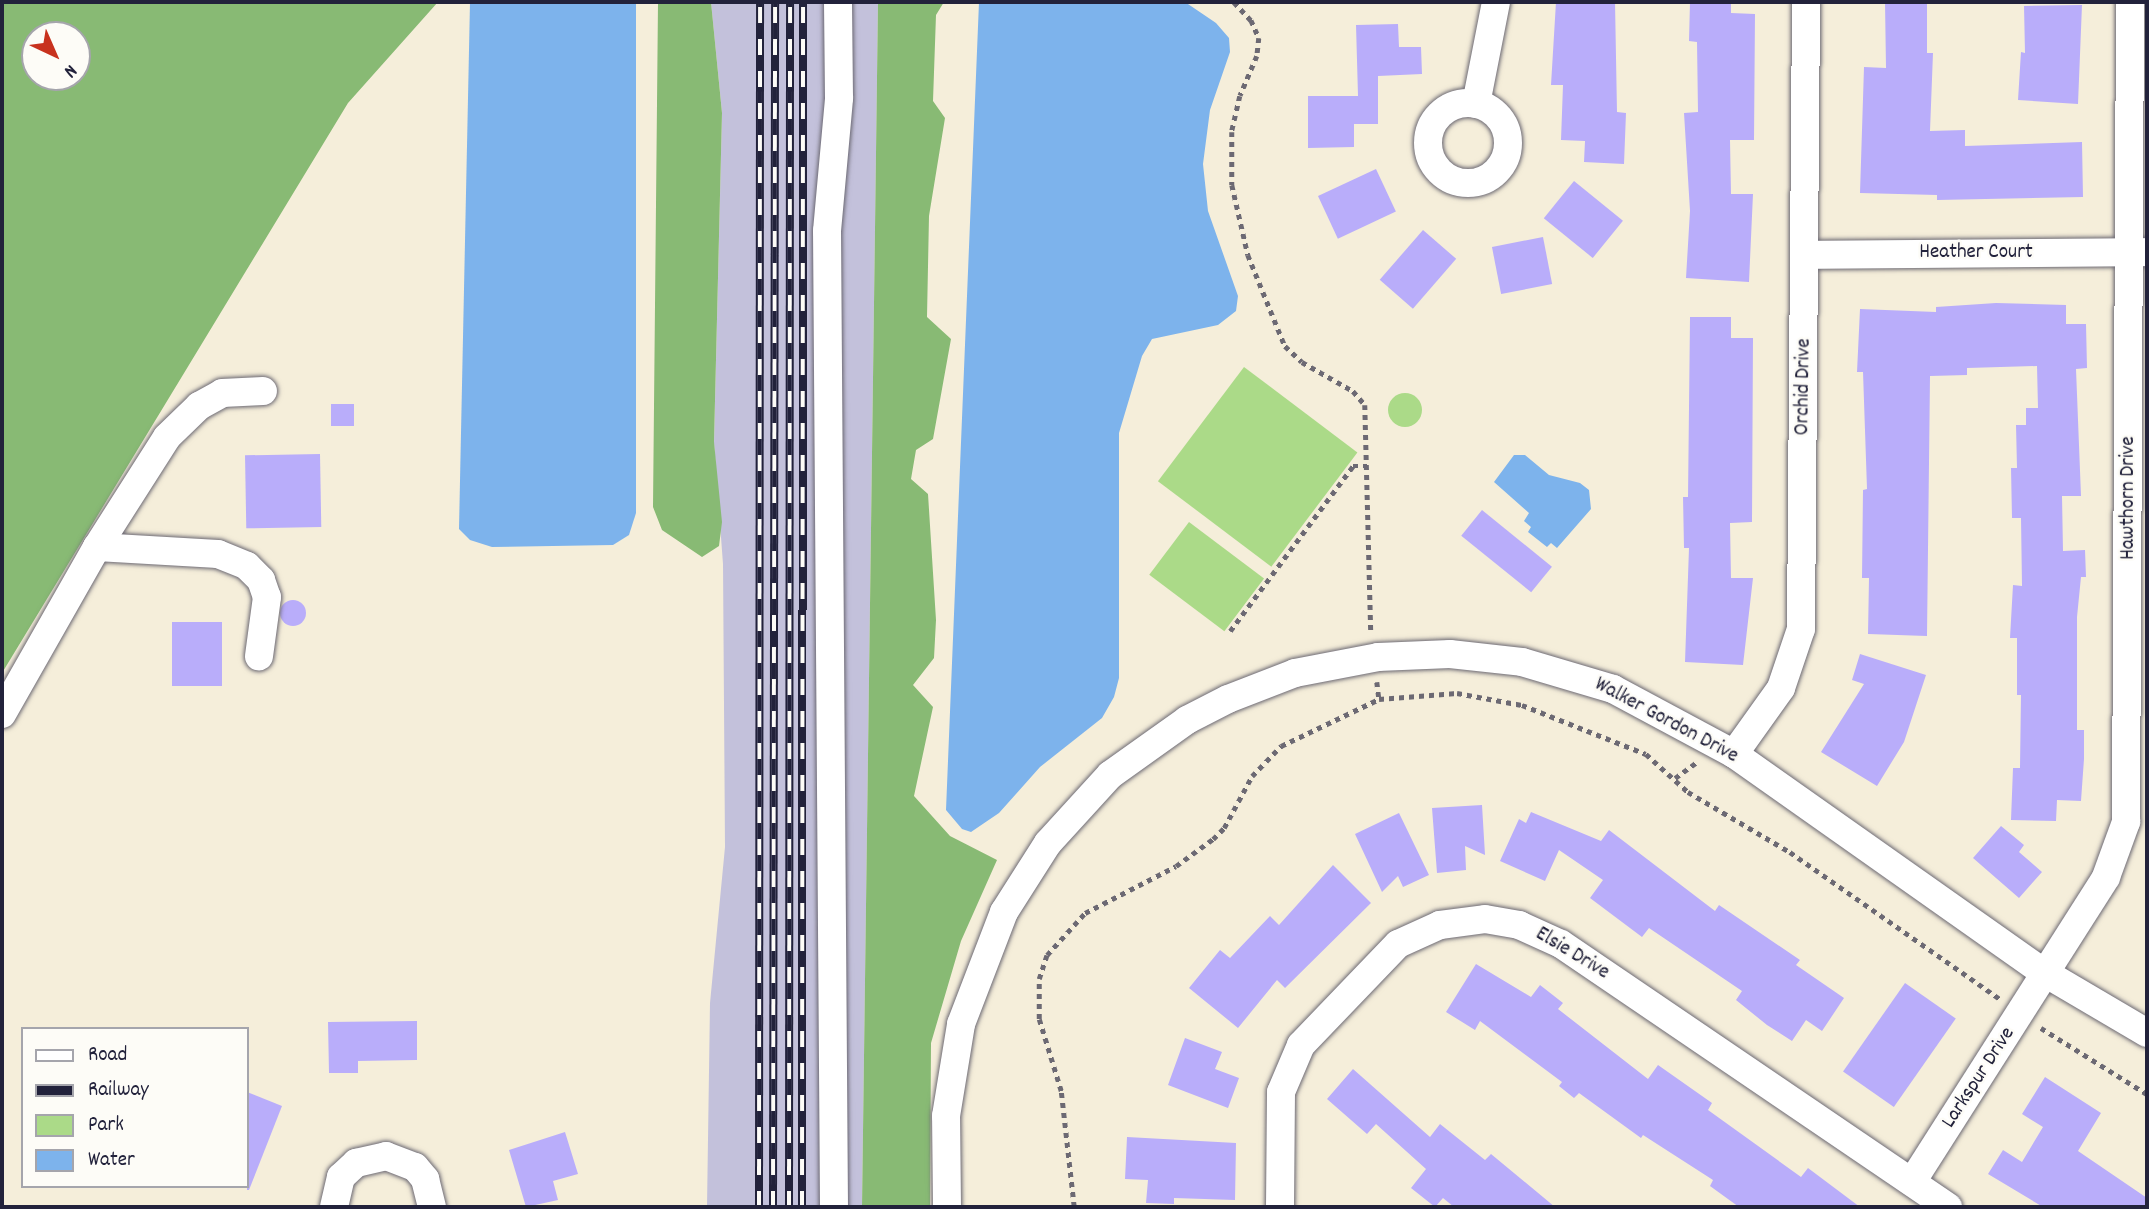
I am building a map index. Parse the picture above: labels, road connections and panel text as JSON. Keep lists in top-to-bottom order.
{
  "streets": {
    "street": [
      "Heather Court",
      "Orchid Drive",
      "Hawthorn Drive",
      "Walker Gordon Drive",
      "Elsie Drive",
      "Larkspur Drive"
    ]
  },
  "crossings": [
    ["Heather Court", "Orchid Drive"],
    ["Heather Court", "Hawthorn Drive"],
    ["Orchid Drive", "Walker Gordon Drive"],
    ["Hawthorn Drive", "Walker Gordon Drive"],
    ["Hawthorn Drive", "Larkspur Drive"],
    ["Walker Gordon Drive", "Larkspur Drive"],
    ["Elsie Drive", "Larkspur Drive"]
  ],
  "legend": [
    "Road",
    "Railway",
    "Park",
    "Water"
  ],
  "north": "bottom right"
}
